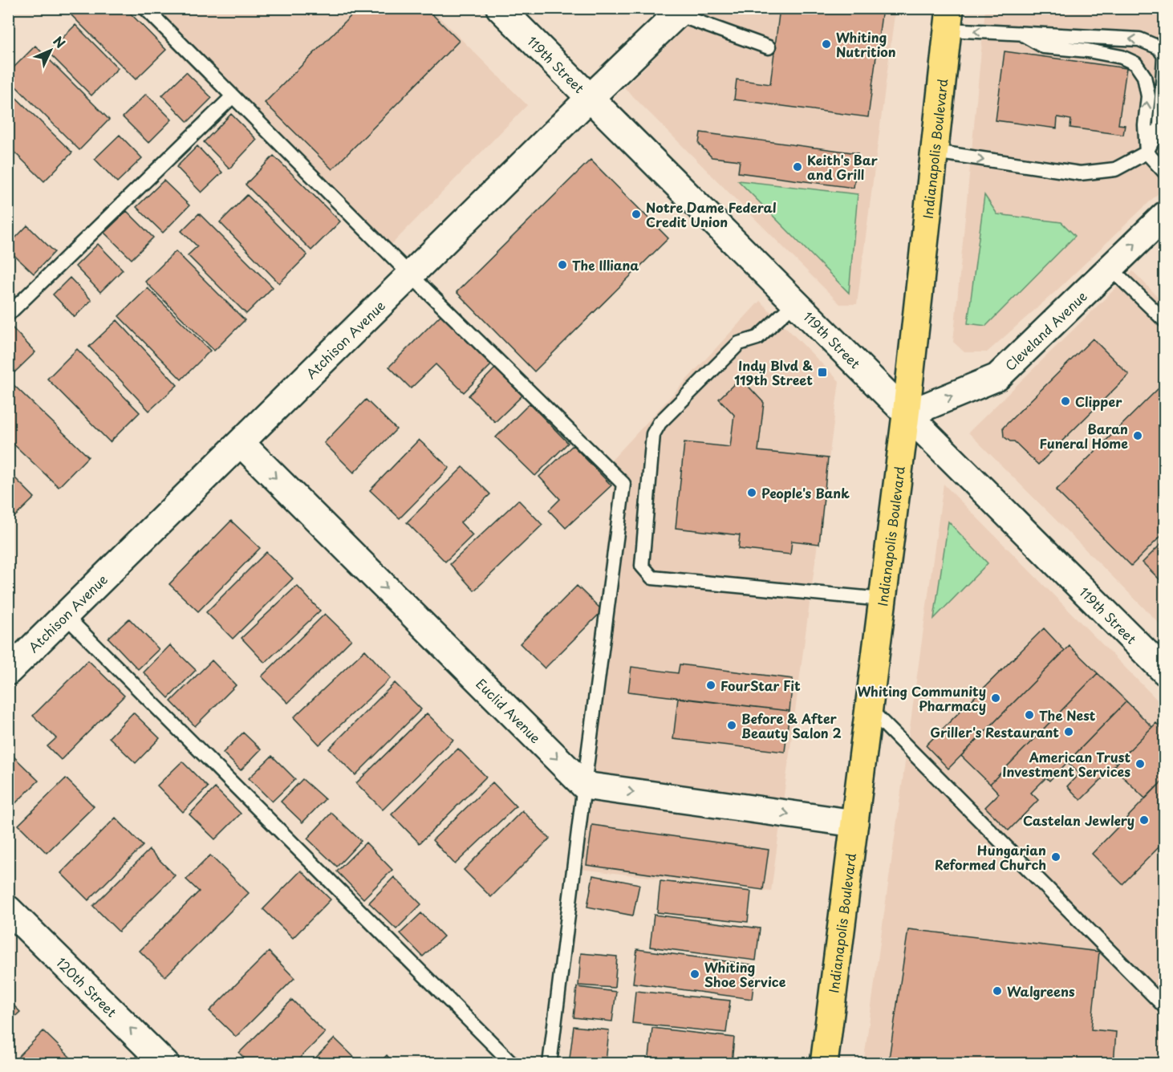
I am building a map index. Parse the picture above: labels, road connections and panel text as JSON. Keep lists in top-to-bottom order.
{
  "streets": {
    "main road": ["Indianapolis Boulevard"],
    "street": [
      "119th Street",
      "Cleveland Avenue",
      "Atchison Avenue",
      "Euclid Avenue",
      "120th Street"
    ]
  },
  "crossings": [
    ["119th Street", "Indianapolis Boulevard"],
    ["119th Street", "Cleveland Avenue"],
    ["119th Street", "Atchison Avenue"],
    ["Indianapolis Boulevard", "Cleveland Avenue"],
    ["Atchison Avenue", "Euclid Avenue"]
  ],
  "one_way": ["Cleveland Avenue", "Euclid Avenue", "120th Street"],
  "places": {
    "other": [
      "Whiting Nutrition",
      "Keith's Bar and Grill",
      "Notre Dame Federal Credit Union",
      "The Illiana",
      "Clipper",
      "Baran Funeral Home",
      "People's Bank",
      "FourStar Fit",
      "Whiting Community Pharmacy",
      "The Nest",
      "Before & After Beauty Salon 2",
      "Griller's Restaurant",
      "American Trust Investment Services",
      "Castelan Jewlery",
      "Hungarian Reformed Church",
      "Whiting Shoe Service",
      "Walgreens"
    ],
    "transit": ["Indy Blvd & 119th Street"]
  },
  "north": "top right"
}
